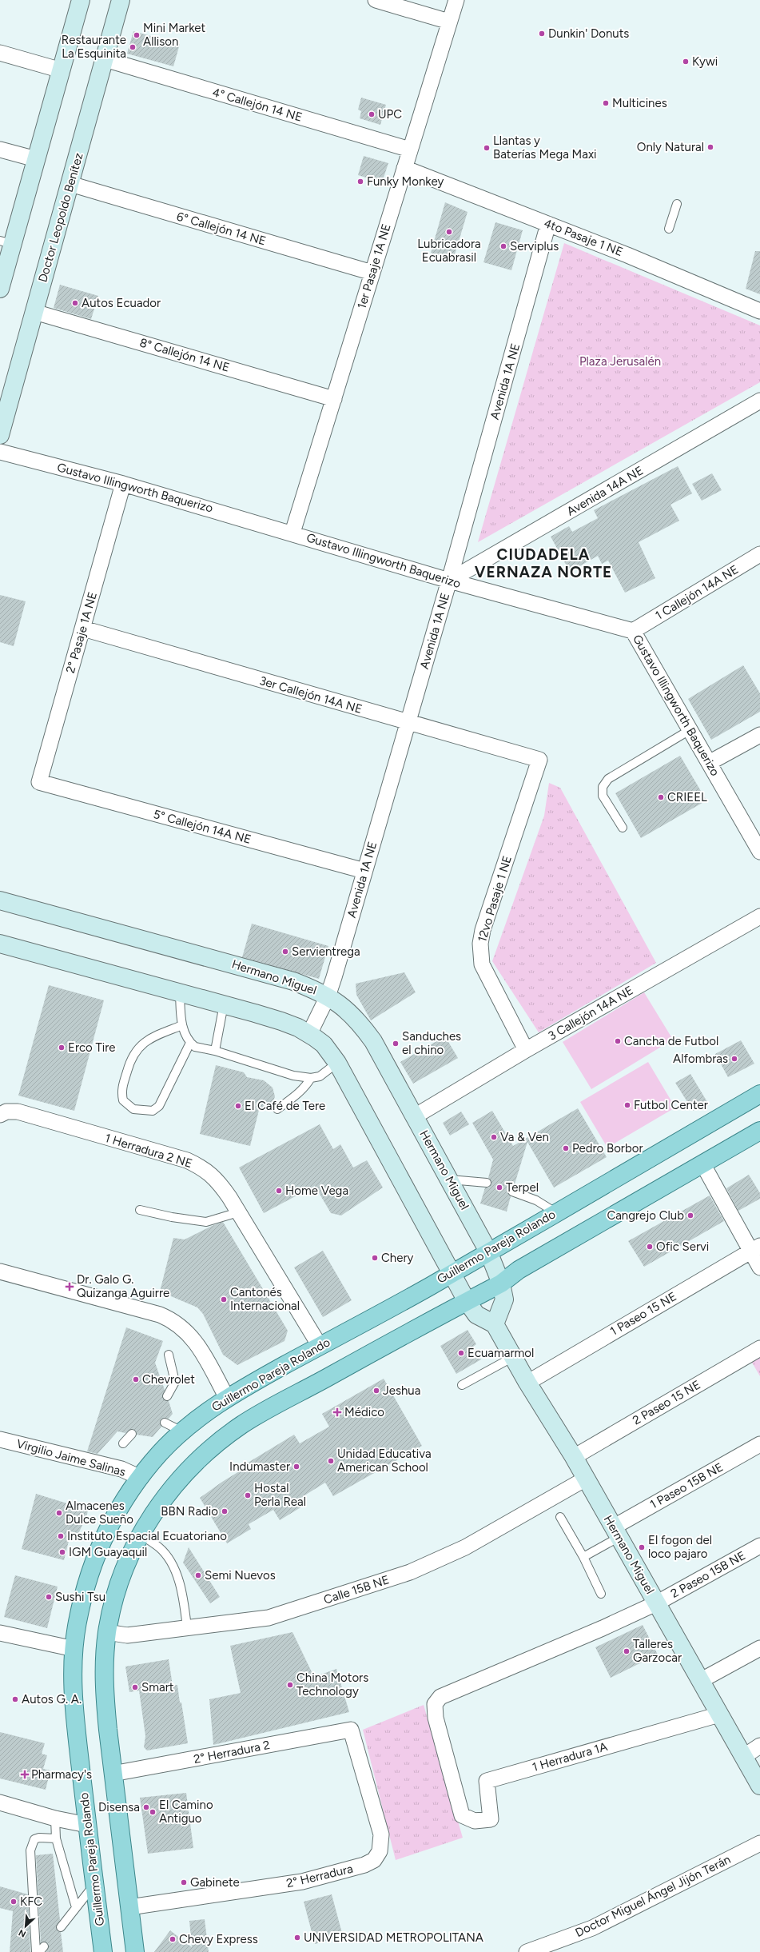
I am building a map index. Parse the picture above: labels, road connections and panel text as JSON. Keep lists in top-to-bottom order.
{
  "streets": {
    "main road": ["Guillermo Pareja Rolando"],
    "street": [
      "4° Callejón 14 NE",
      "Doctor Leopoldo Benítez",
      "6° Callejón 14 NE",
      "4to Pasaje 1 NE",
      "1er Pasaje 1A NE",
      "8° Callejón 14 NE",
      "Avenida 1A NE",
      "Gustavo Illingworth Baquerizo",
      "Avenida 14A NE",
      "1 Callejón 14A NE",
      "2° Pasaje 1A NE",
      "3er Callejón 14A NE",
      "5° Callejón 14A NE",
      "12vo Pasaje 1 NE",
      "Hermano Miguel",
      "3 Callejón 14A NE",
      "1 Herradura 2 NE",
      "1 Paseo 15 NE",
      "2 Paseo 15 NE",
      "Virgilio Jaime Salinas",
      "1 Paseo 15B NE",
      "2 Paseo 15B NE",
      "Calle 15B NE",
      "2° Herradura 2",
      "1 Herradura 1A",
      "2° Herradura",
      "Doctor Miguel Ángel Jijón Terán"
    ]
  },
  "crossings": [
    ["4° Callejón 14 NE", "Doctor Leopoldo Benítez"],
    ["4° Callejón 14 NE", "1er Pasaje 1A NE"],
    ["Doctor Leopoldo Benítez", "6° Callejón 14 NE"],
    ["Doctor Leopoldo Benítez", "8° Callejón 14 NE"],
    ["6° Callejón 14 NE", "1er Pasaje 1A NE"],
    ["4to Pasaje 1 NE", "1er Pasaje 1A NE"],
    ["4to Pasaje 1 NE", "Avenida 1A NE"],
    ["1er Pasaje 1A NE", "8° Callejón 14 NE"],
    ["1er Pasaje 1A NE", "Gustavo Illingworth Baquerizo"],
    ["Avenida 1A NE", "Gustavo Illingworth Baquerizo"],
    ["Avenida 1A NE", "Avenida 14A NE"],
    ["Avenida 1A NE", "3er Callejón 14A NE"],
    ["Avenida 1A NE", "5° Callejón 14A NE"],
    ["Avenida 1A NE", "Hermano Miguel"],
    ["Gustavo Illingworth Baquerizo", "Avenida 14A NE"],
    ["Gustavo Illingworth Baquerizo", "1 Callejón 14A NE"],
    ["Gustavo Illingworth Baquerizo", "2° Pasaje 1A NE"],
    ["2° Pasaje 1A NE", "3er Callejón 14A NE"],
    ["2° Pasaje 1A NE", "5° Callejón 14A NE"],
    ["3er Callejón 14A NE", "12vo Pasaje 1 NE"],
    ["12vo Pasaje 1 NE", "3 Callejón 14A NE"],
    ["Hermano Miguel", "Guillermo Pareja Rolando"],
    ["Hermano Miguel", "1 Paseo 15 NE"],
    ["Hermano Miguel", "2 Paseo 15 NE"],
    ["Hermano Miguel", "1 Paseo 15B NE"],
    ["Hermano Miguel", "2 Paseo 15B NE"],
    ["Hermano Miguel", "Calle 15B NE"],
    ["Hermano Miguel", "1 Herradura 1A"],
    ["1 Herradura 2 NE", "Guillermo Pareja Rolando"],
    ["Guillermo Pareja Rolando", "Virgilio Jaime Salinas"],
    ["2 Paseo 15B NE", "1 Herradura 1A"],
    ["2° Herradura 2", "2° Herradura"]
  ],
  "districts": ["CIUDADELA VERNAZA NORTE"],
  "parks": ["Plaza Jerusalén"],
  "places": {
    "other": [
      "Dunkin' Donuts",
      "Mini Market Allison",
      "Restaurante La Esquinita",
      "Kywi",
      "Multicines",
      "UPC",
      "Only Natural",
      "Llantas y Baterías Mega Maxi",
      "Funky Monkey",
      "Lubricadora Ecuabrasil",
      "Serviplus",
      "Autos Ecuador",
      "CRIEEL",
      "Servientrega",
      "Cancha de Futbol",
      "Sanduches el chino",
      "Erco Tire",
      "Alfombras",
      "Futbol Center",
      "El Café de Tere",
      "Va & Ven",
      "Pedro Borbor",
      "Terpel",
      "Home Vega",
      "Cangrejo Club",
      "Ofic Servi",
      "Chery",
      "Cantonés Internacional",
      "Ecuamarmol",
      "Chevrolet",
      "Jeshua",
      "Unidad Educativa American School",
      "Indumaster",
      "Hostal Perla Real",
      "BBN Radio",
      "Almacenes Dulce Sueño",
      "Instituto Espacial Ecuatoriano",
      "El fogon del loco pajaro",
      "IGM Guayaquil",
      "Semi Nuevos",
      "Sushi Tsu",
      "Talleres Garzocar",
      "China Motors Technology",
      "Smart",
      "Autos G. A.",
      "Disensa",
      "El Camino Antiguo",
      "Gabinete",
      "KFC",
      "UNIVERSIDAD METROPOLITANA",
      "Chevy Express"
    ],
    "health": ["Dr. Galo G. Quizanga Aguirre", "Médico", "Pharmacy's"]
  },
  "north": "bottom left"
}
